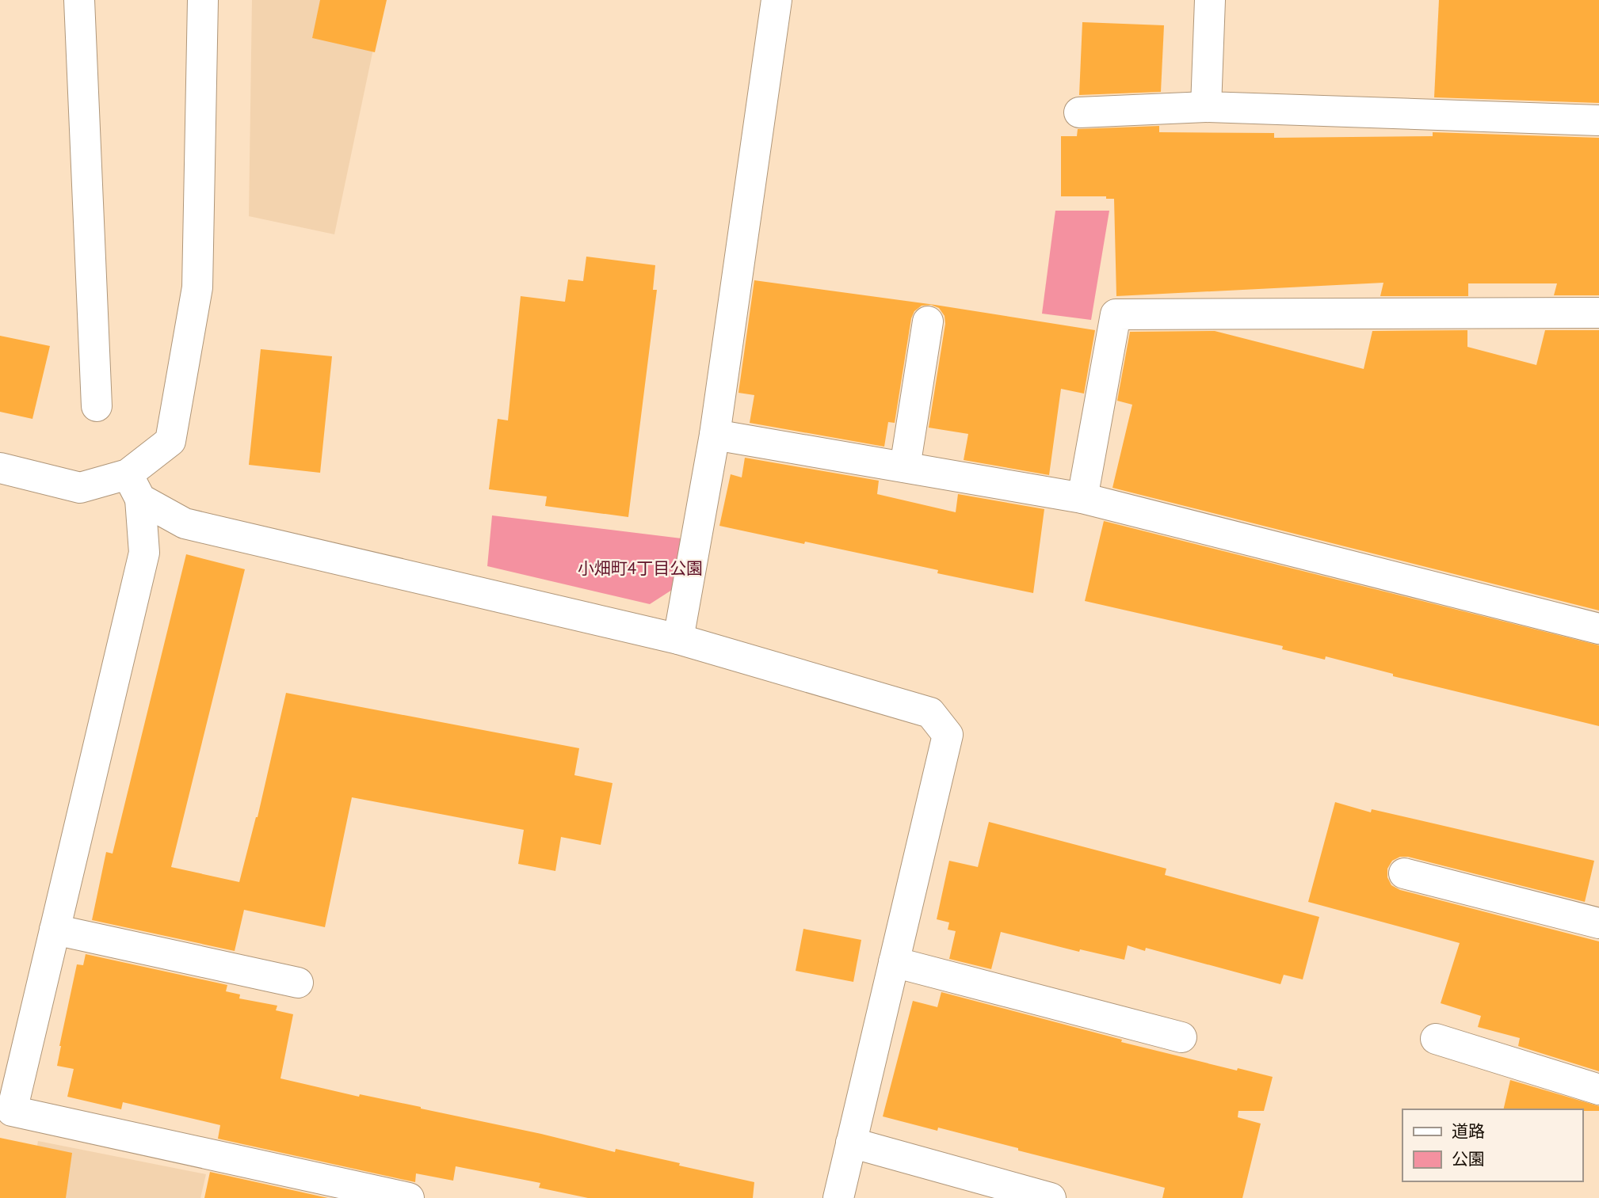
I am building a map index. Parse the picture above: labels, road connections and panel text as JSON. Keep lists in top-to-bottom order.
{
  "parks": ["小畑町4丁目公園"],
  "legend": ["道路", "公園"]
}
